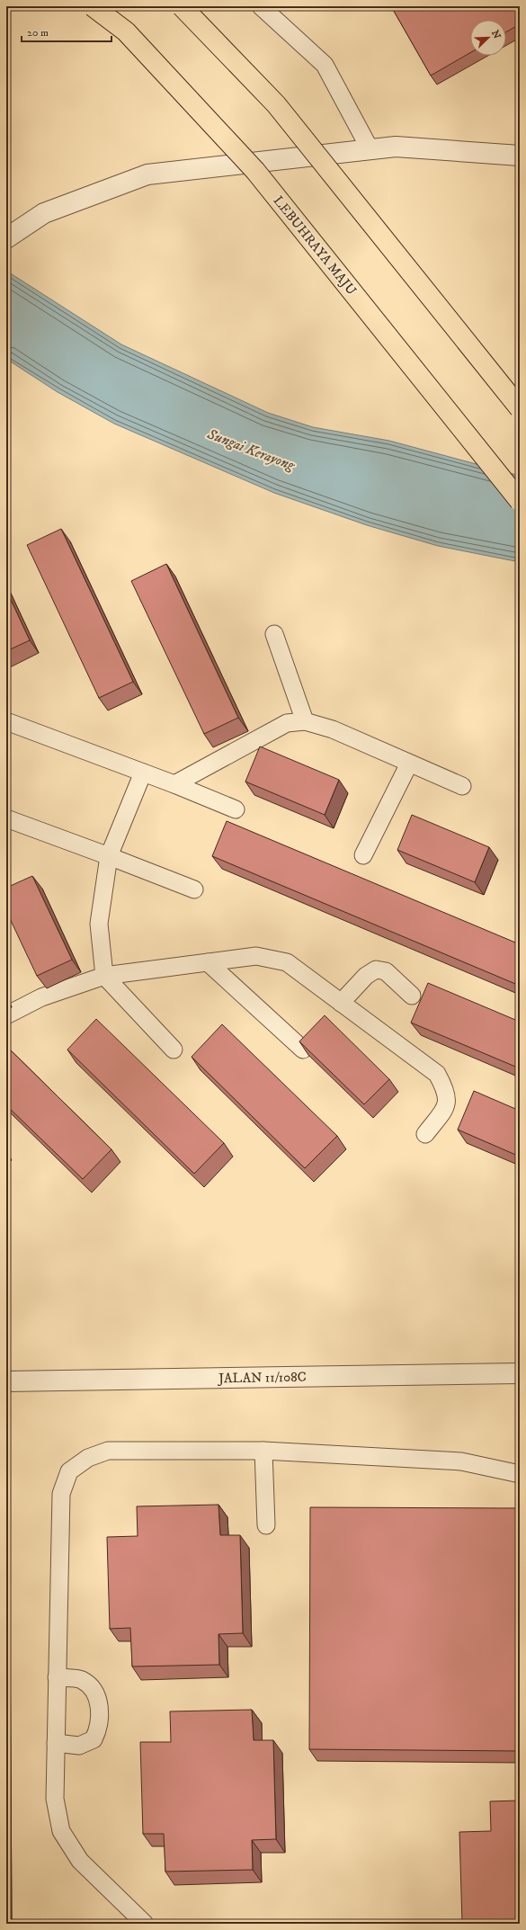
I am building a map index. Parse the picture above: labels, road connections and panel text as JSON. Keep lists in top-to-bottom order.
{
  "streets": {
    "highway": ["LEBUHRAYA MAJU"],
    "street": ["JALAN 11/108C"]
  },
  "water": ["Sungai Kerayong"],
  "scale_bar": "20 m",
  "north": "top right"
}
